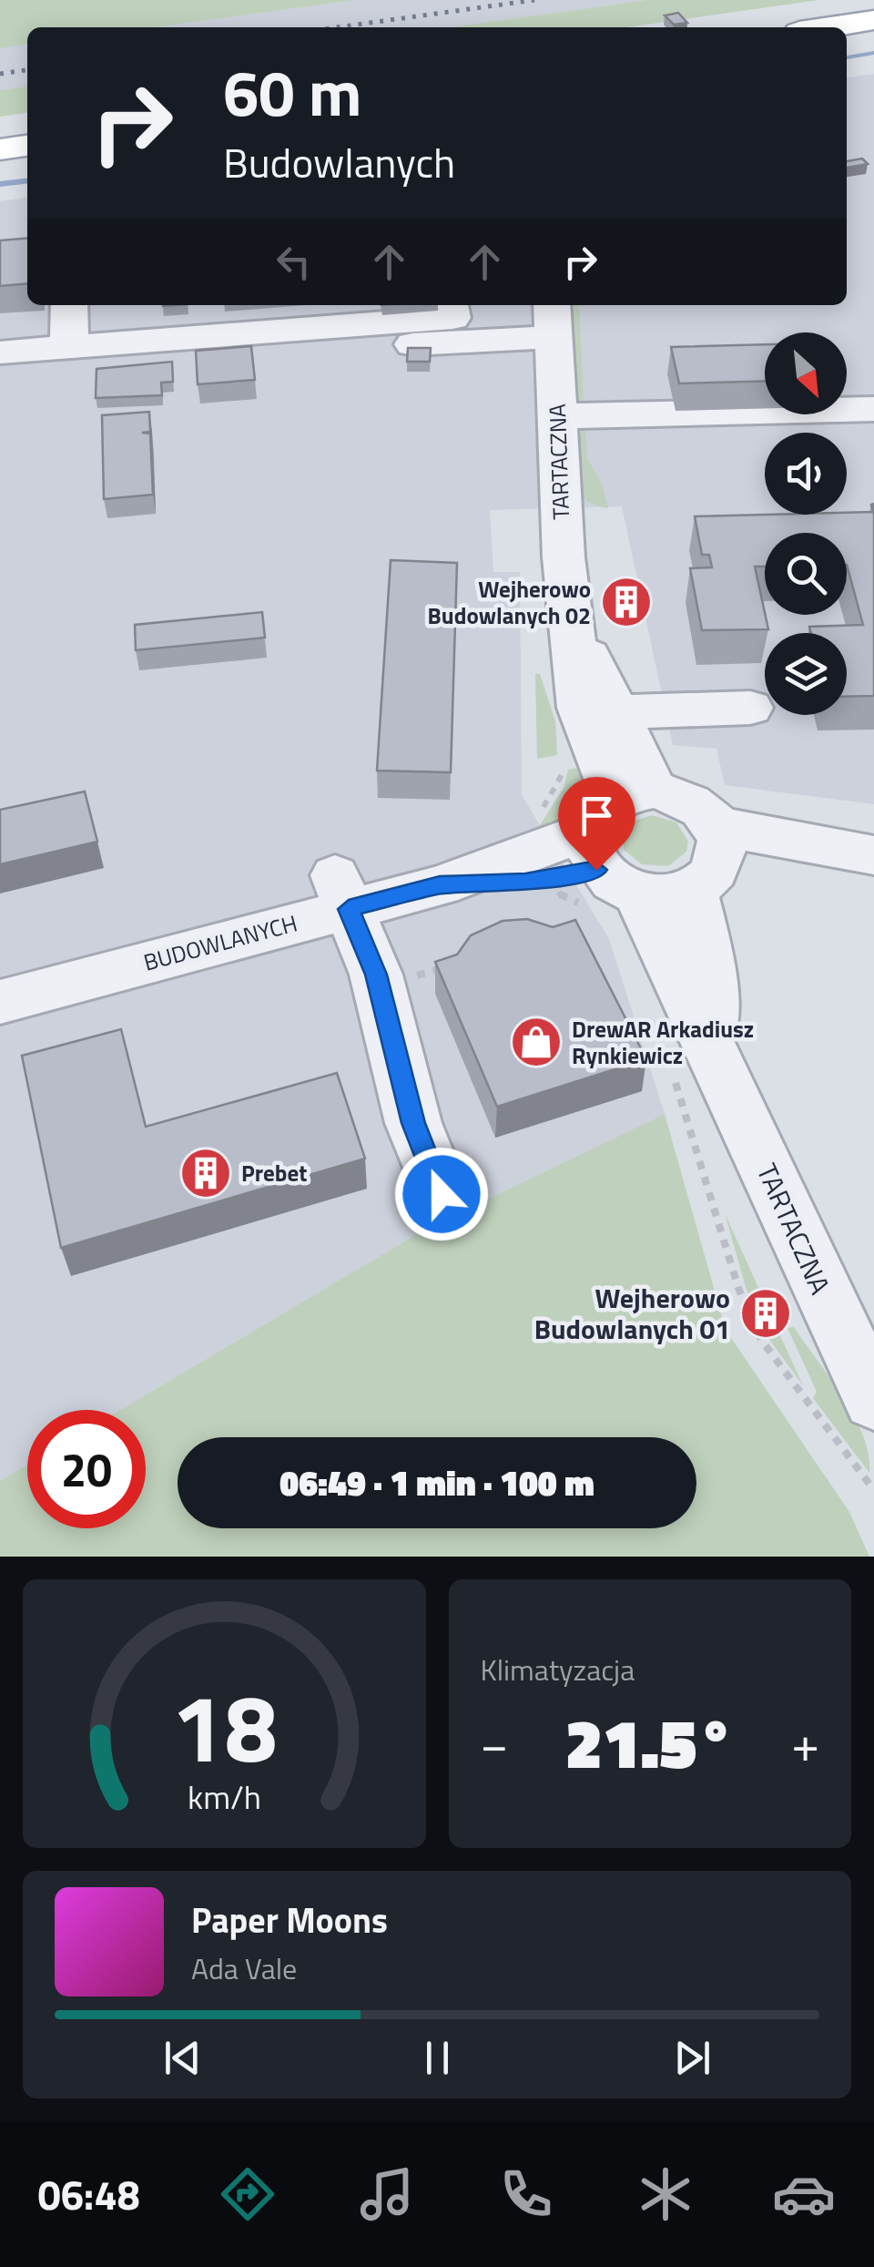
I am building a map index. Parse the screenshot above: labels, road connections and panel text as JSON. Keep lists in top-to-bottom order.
{
  "streets": {
    "street": ["TARTACZNA", "BUDOWLANYCH"]
  },
  "crossings": [
    ["TARTACZNA", "BUDOWLANYCH"]
  ],
  "places": {
    "building": ["Wejherowo Budowlanych 02", "Prebet", "Wejherowo Budowlanych 01"],
    "shop": ["DrewAR Arkadiusz Rynkiewicz"]
  },
  "north": "bottom right",
  "page": {
    "turn": ["60 m", "Budowlanych"],
    "limit": "20",
    "trip": "06:49 · 1 min · 100 m",
    "tile": "Klimatyzacja",
    "heat": ["−", "21.5°", "+"],
    "song": ["Paper Moons", "Ada Vale"],
    "tabs": "06:48",
    "gauge": ["18", "km/h"]
  }
}
